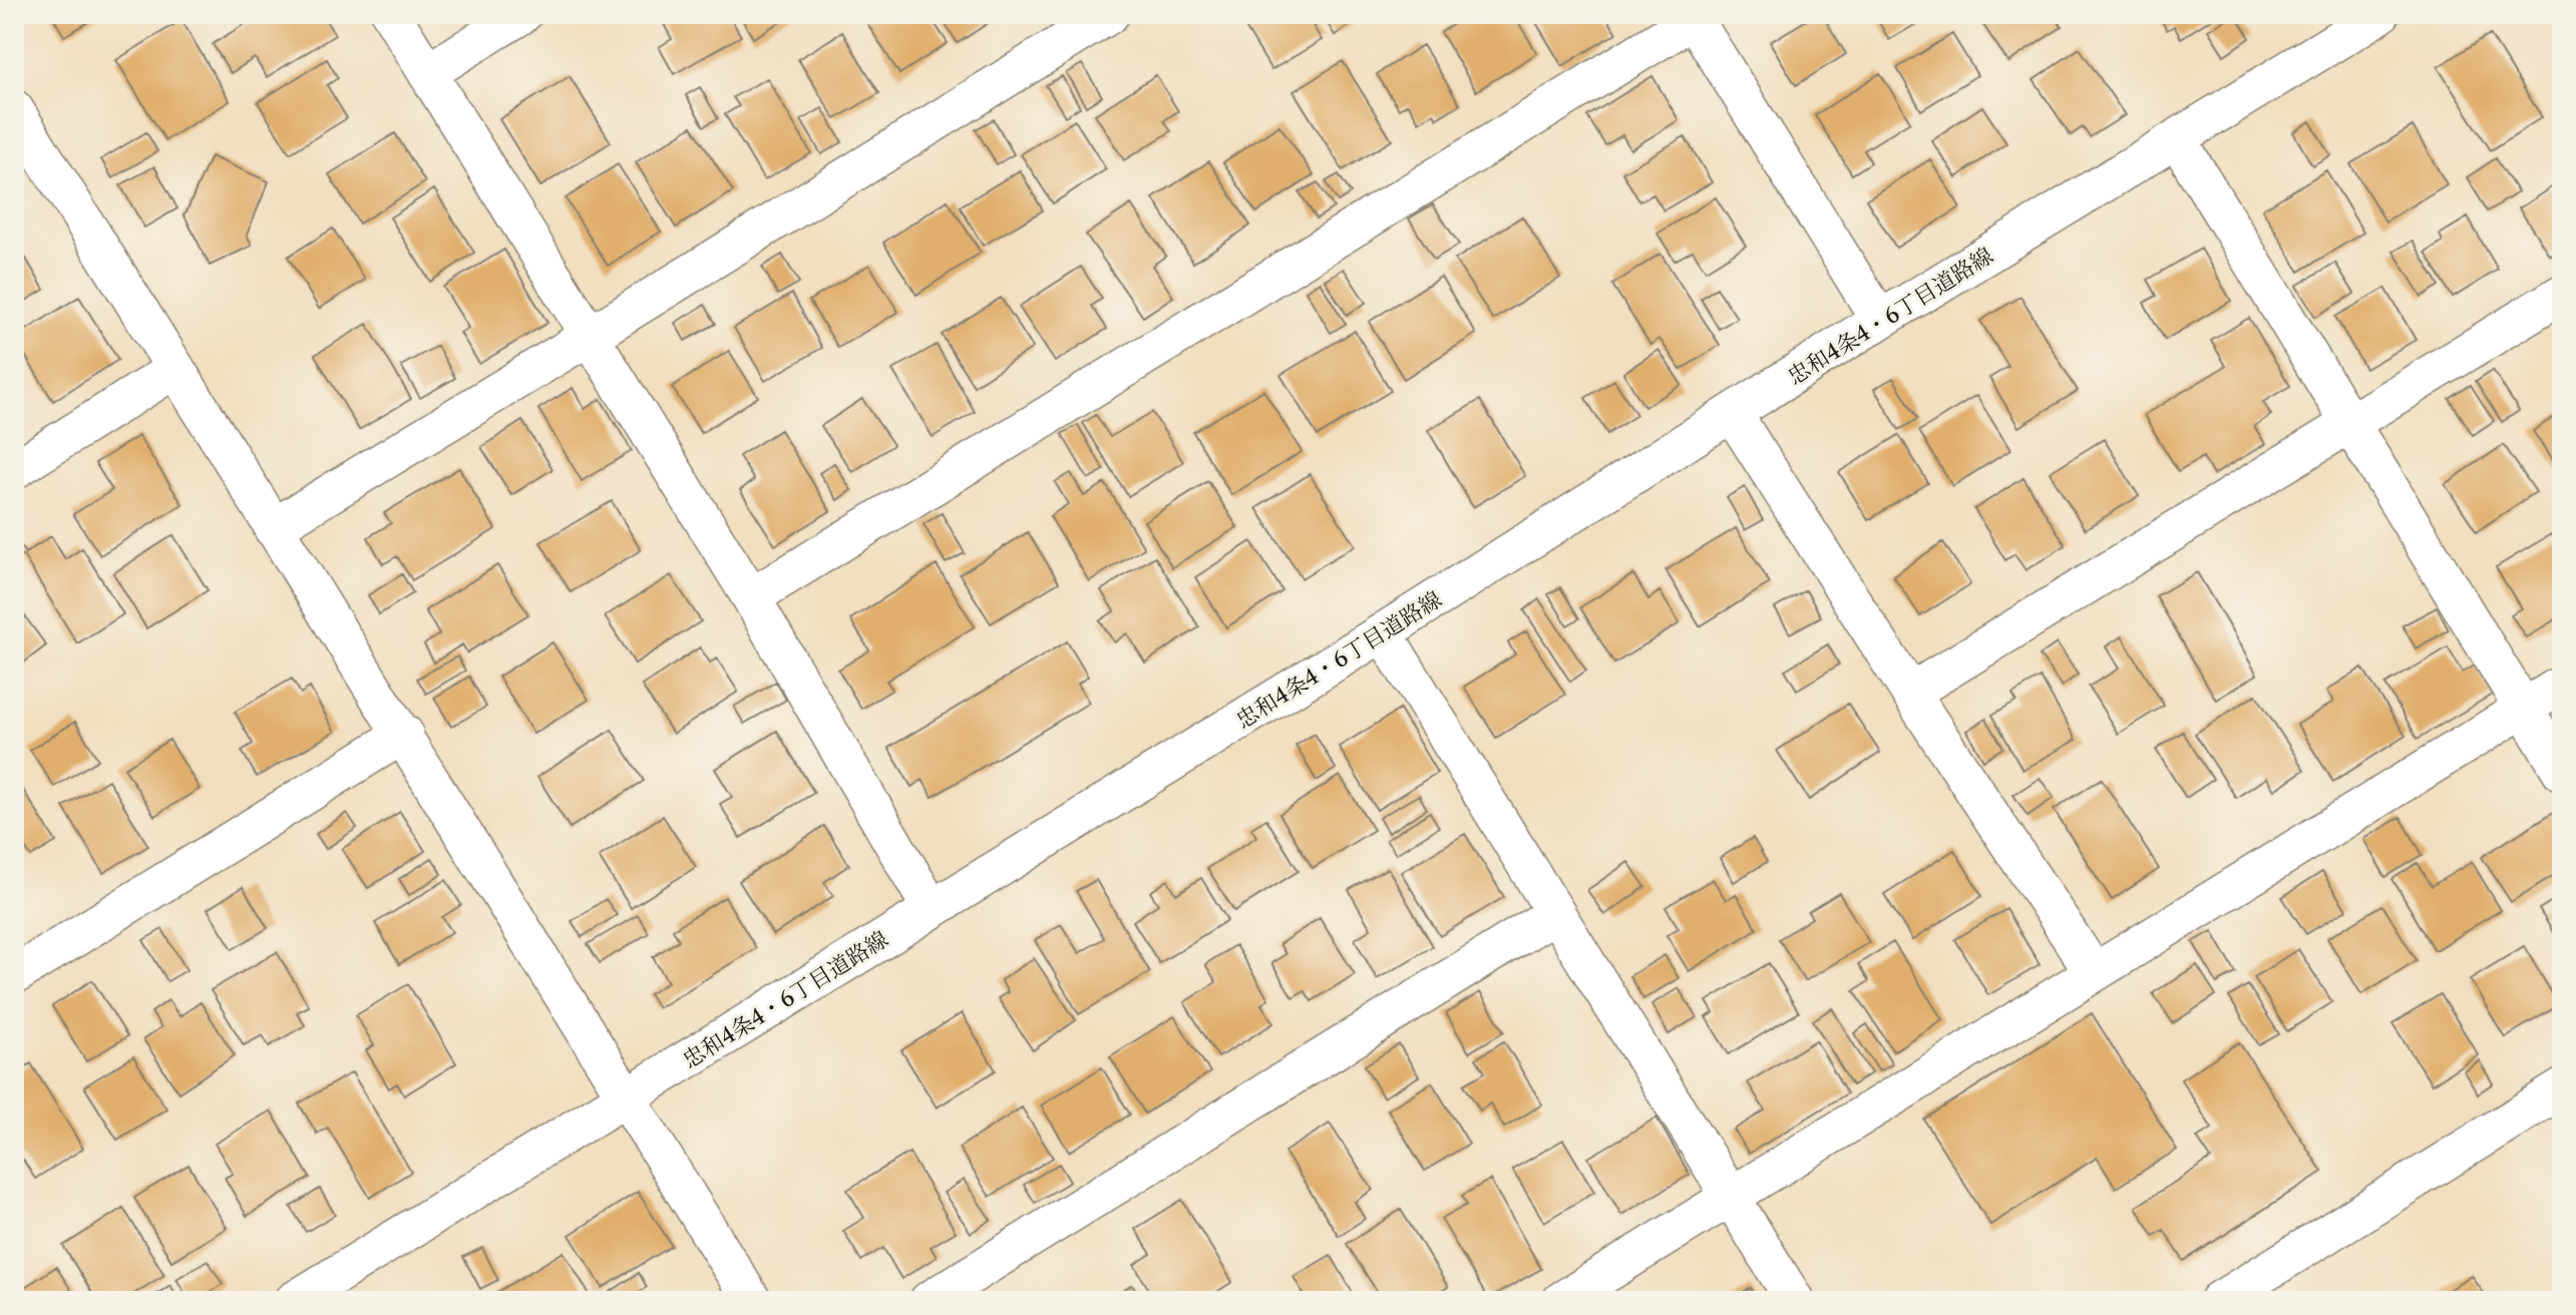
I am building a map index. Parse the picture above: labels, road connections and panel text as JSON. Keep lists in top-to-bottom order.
{
  "streets": {
    "street": ["忠和4条4・6丁目道路線"]
  }
}
